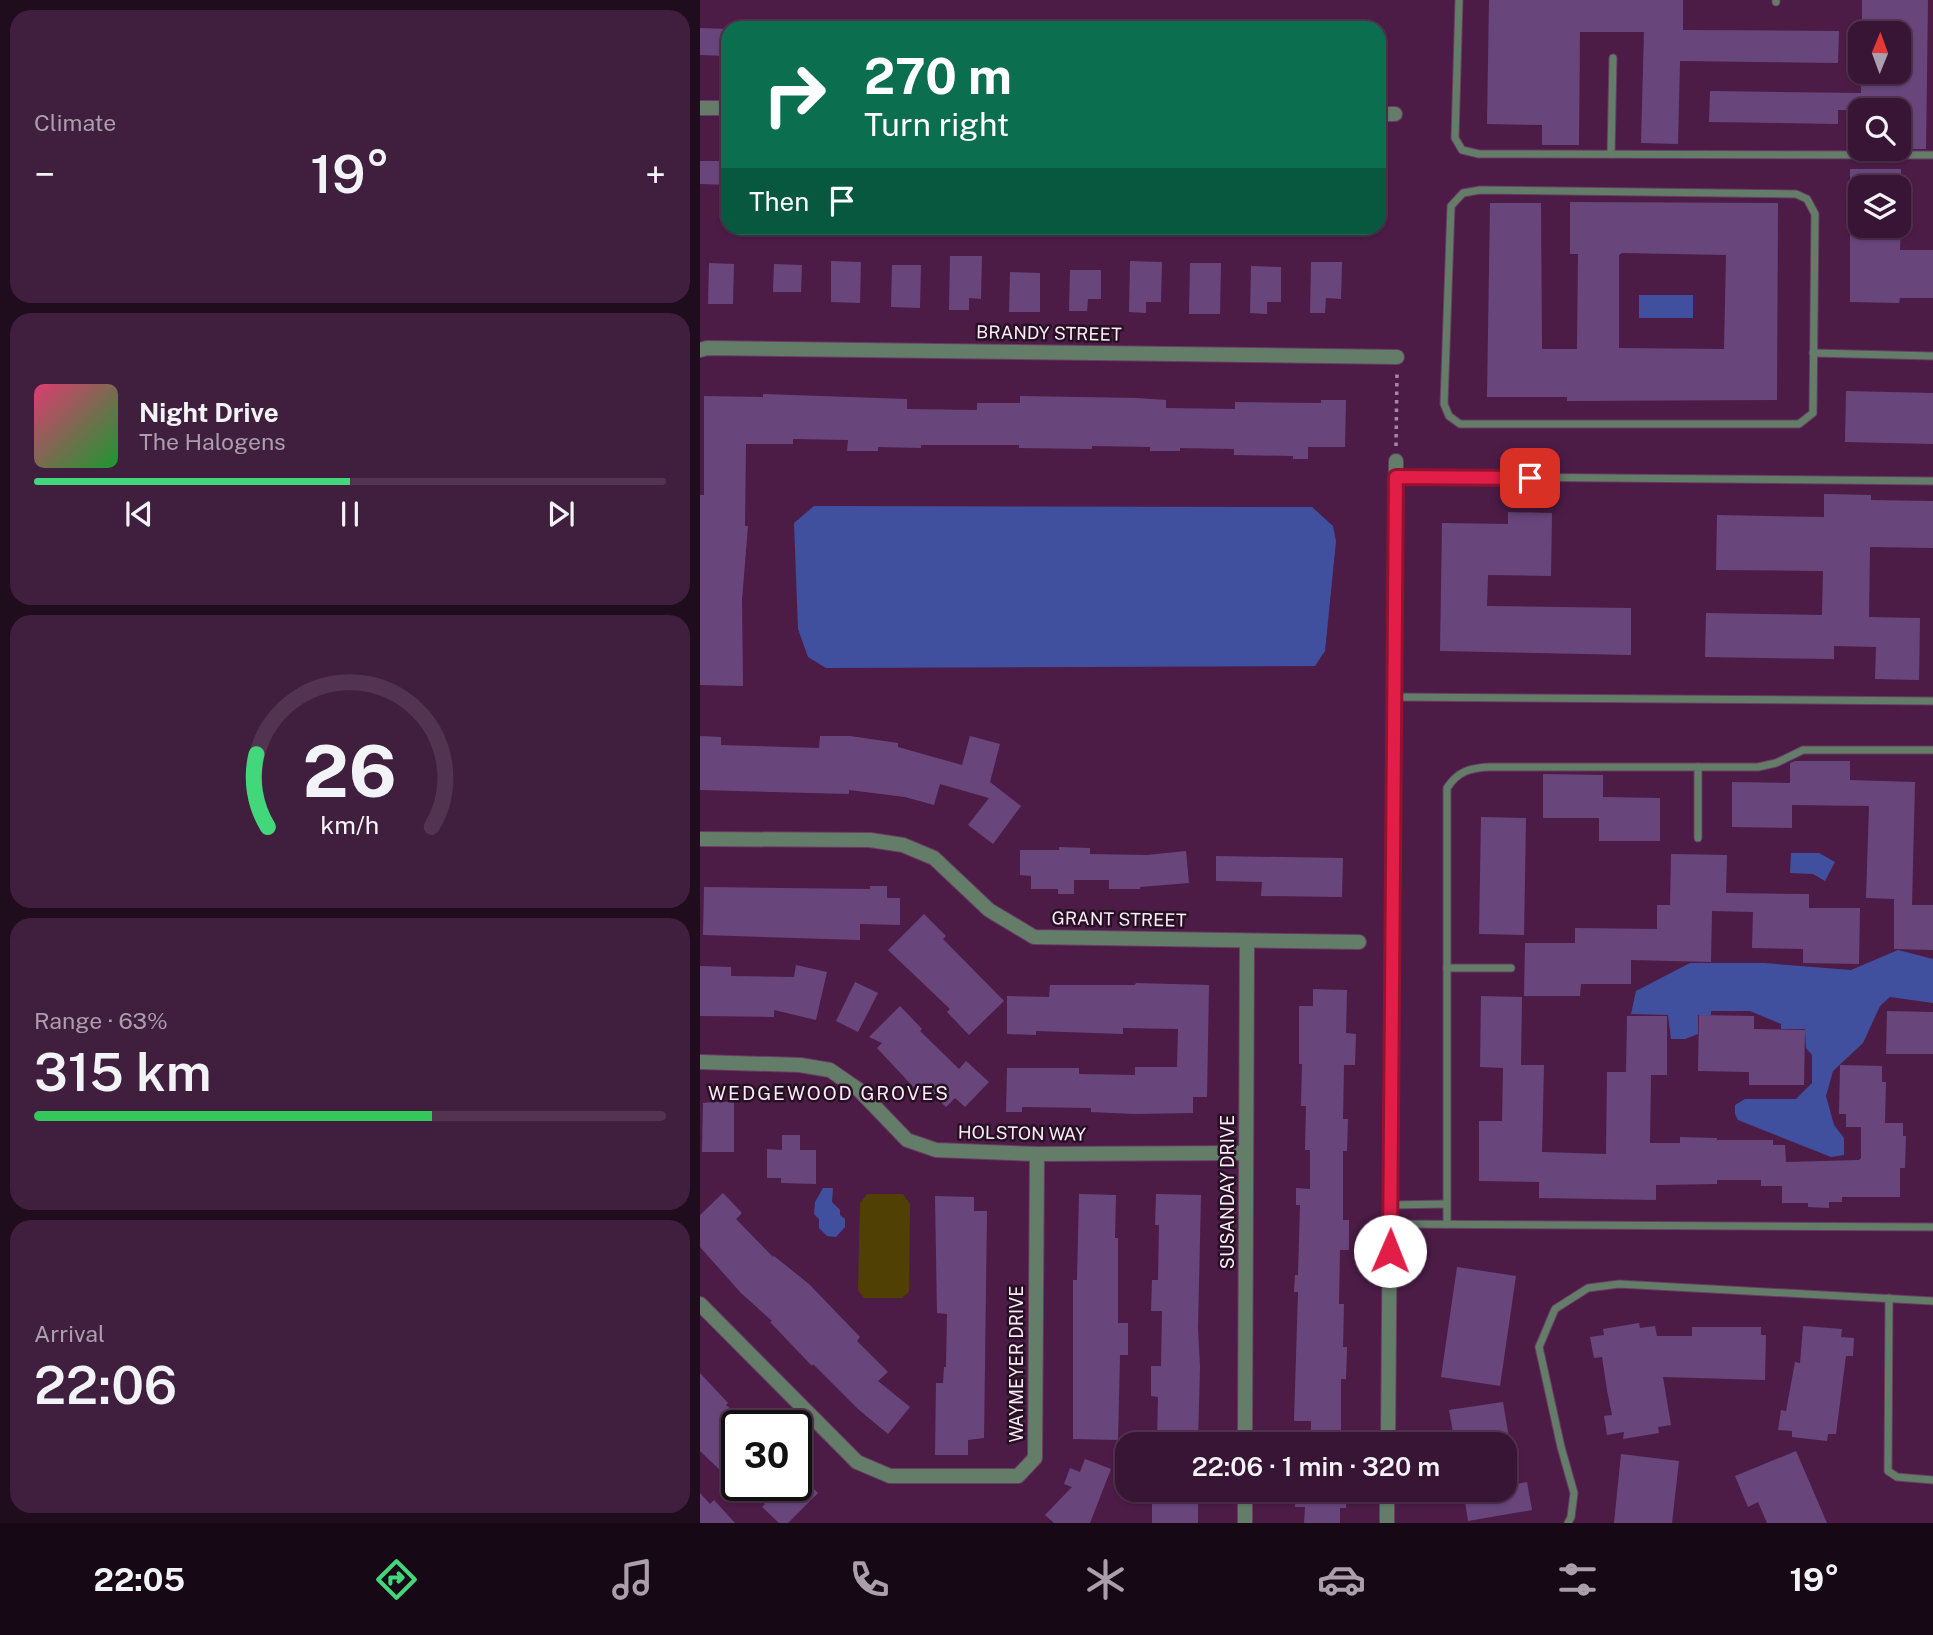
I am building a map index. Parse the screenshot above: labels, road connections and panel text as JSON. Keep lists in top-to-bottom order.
{
  "streets": {
    "street": [
      "BRANDY STREET",
      "GRANT STREET",
      "HOLSTON WAY",
      "SUSANDAY DRIVE",
      "WAYMEYER DRIVE"
    ]
  },
  "crossings": [
    ["GRANT STREET", "SUSANDAY DRIVE"],
    ["HOLSTON WAY", "SUSANDAY DRIVE"],
    ["HOLSTON WAY", "WAYMEYER DRIVE"]
  ],
  "districts": ["WEDGEWOOD GROVES"],
  "north": "top",
  "page": {
    "tile": [
      "Climate",
      ["Range · 63%", "315 km"],
      ["Arrival", "22:06"]
    ],
    "turn": ["270 m", "Turn right"],
    "heat": ["−", "19°", "+"],
    "then": "Then",
    "song": ["Night Drive", "The Halogens"],
    "limit": "30",
    "trip": "22:06 · 1 min · 320 m",
    "tabs": ["22:05", "19°"],
    "gauge": ["26", "km/h"]
  }
}
